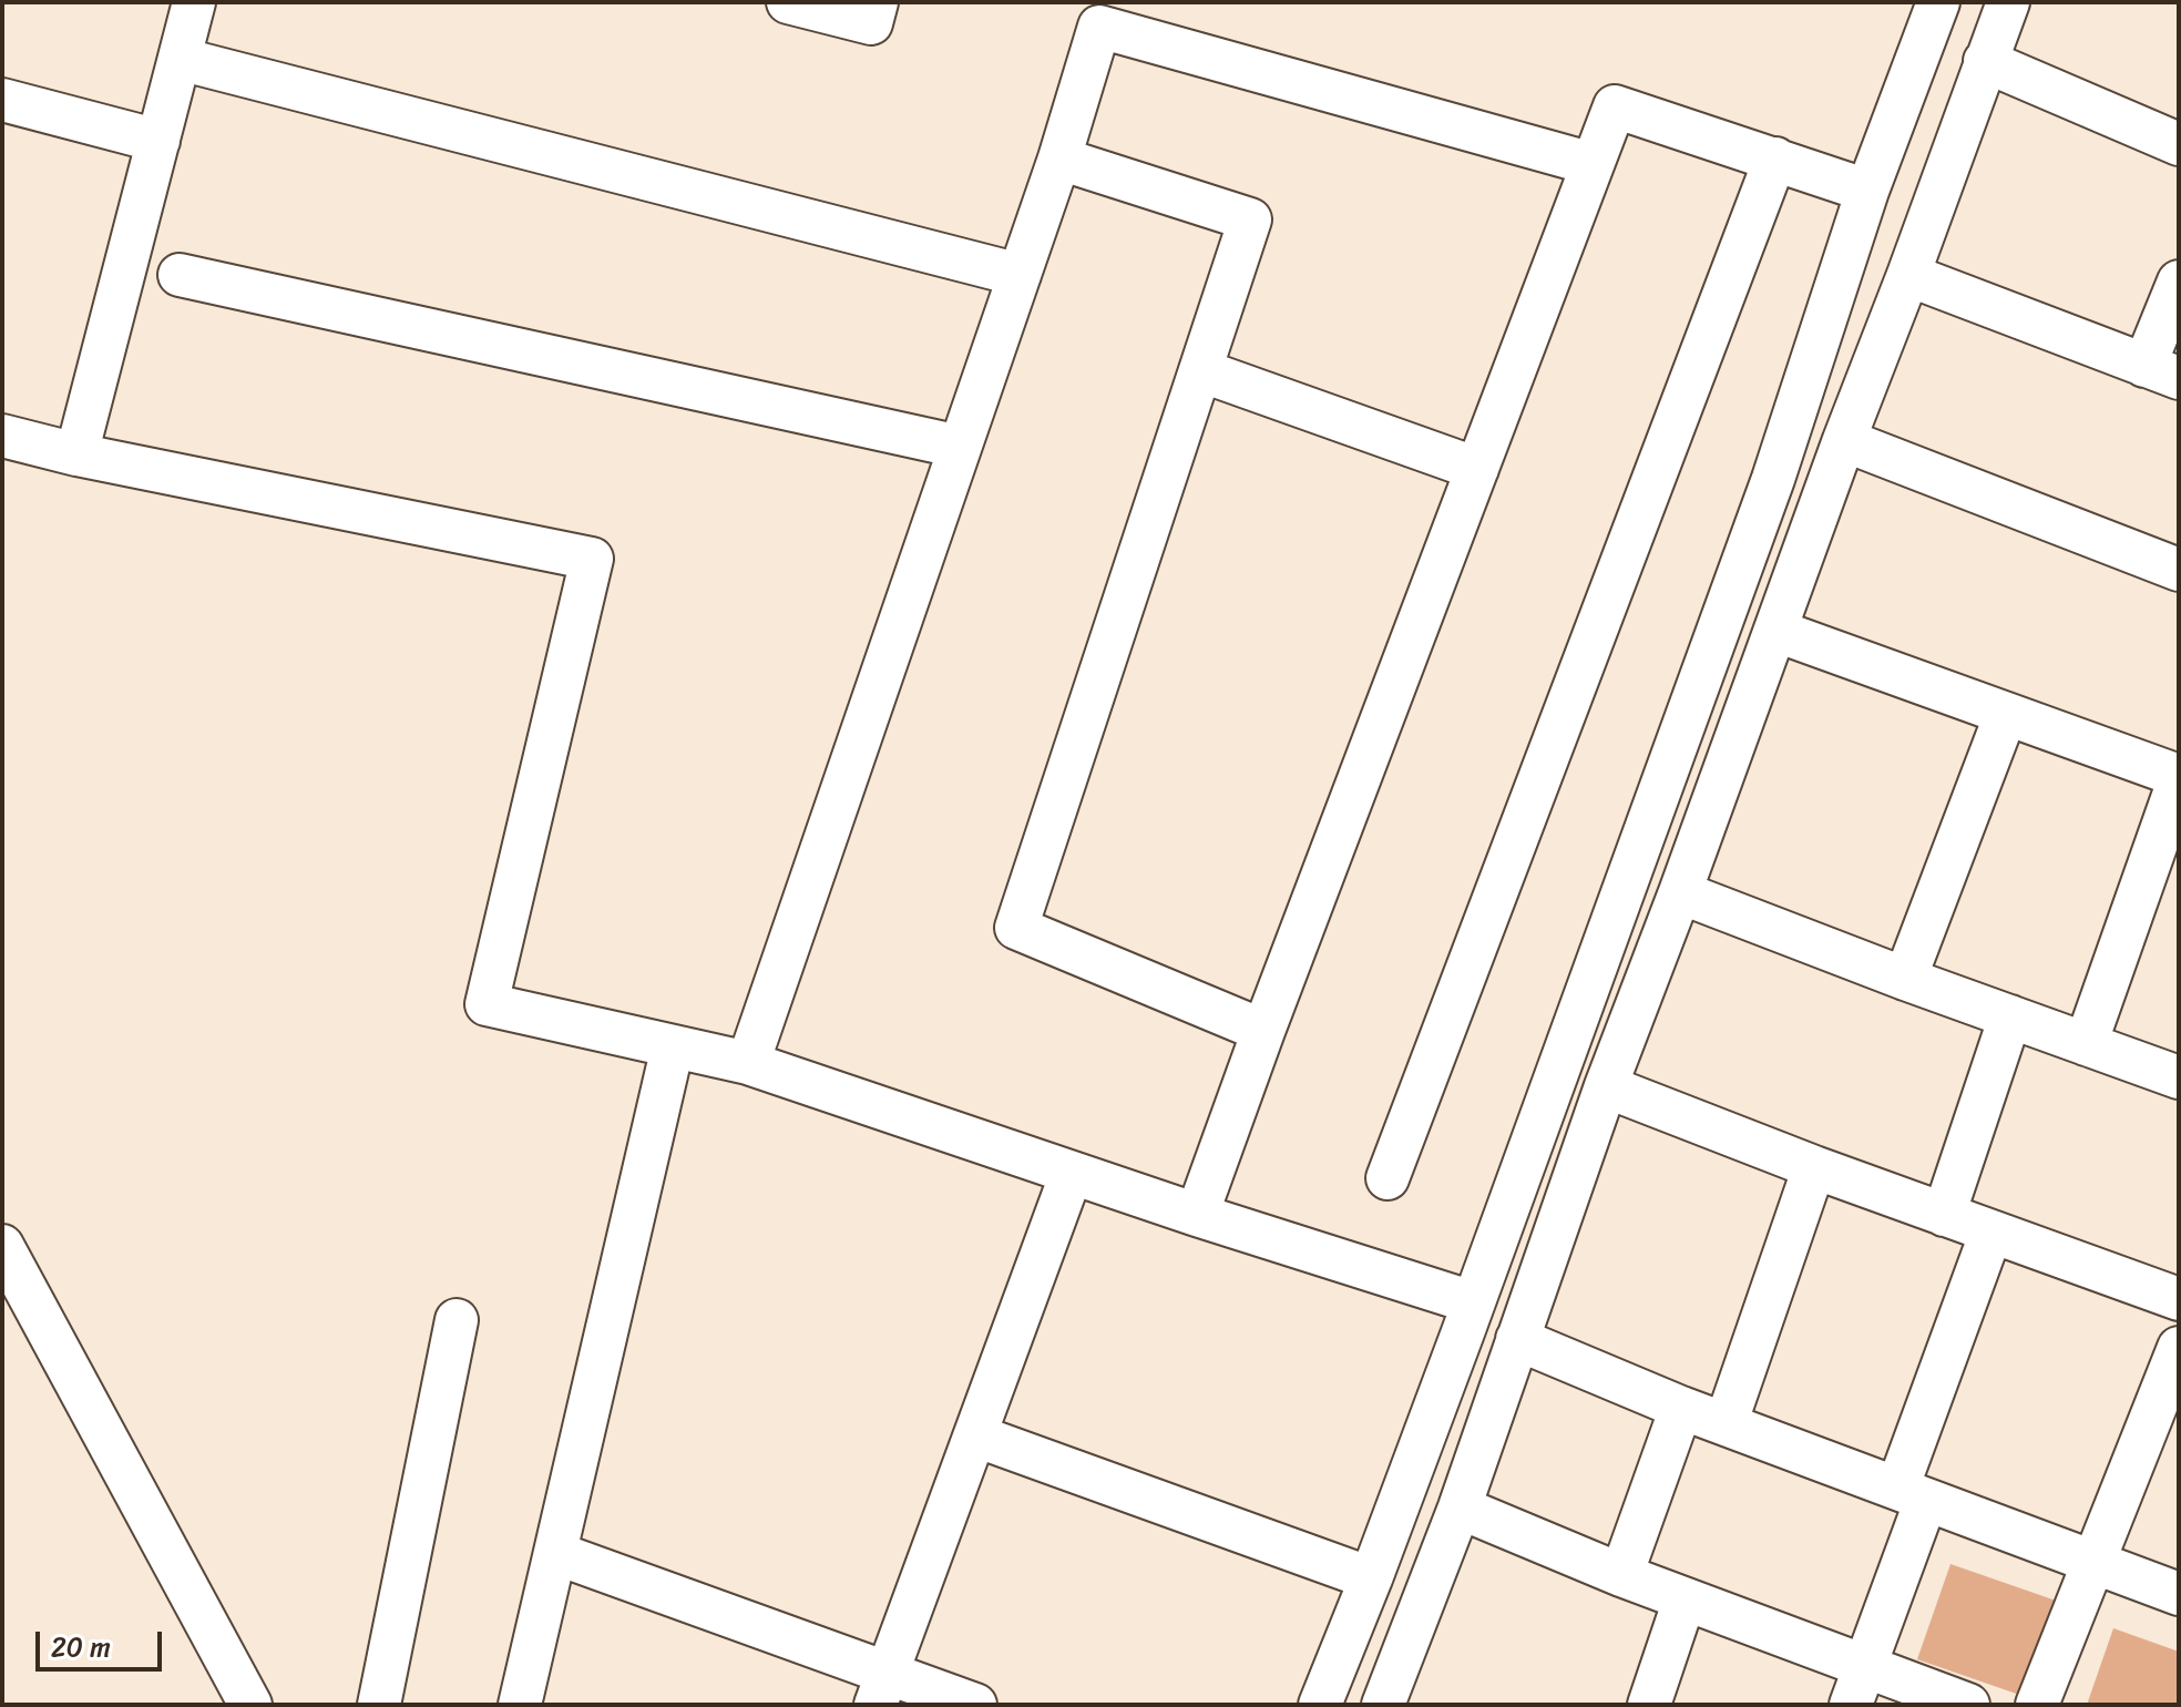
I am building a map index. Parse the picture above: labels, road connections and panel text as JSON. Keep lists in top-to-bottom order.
{
  "scale_bar": "20 m"
}
